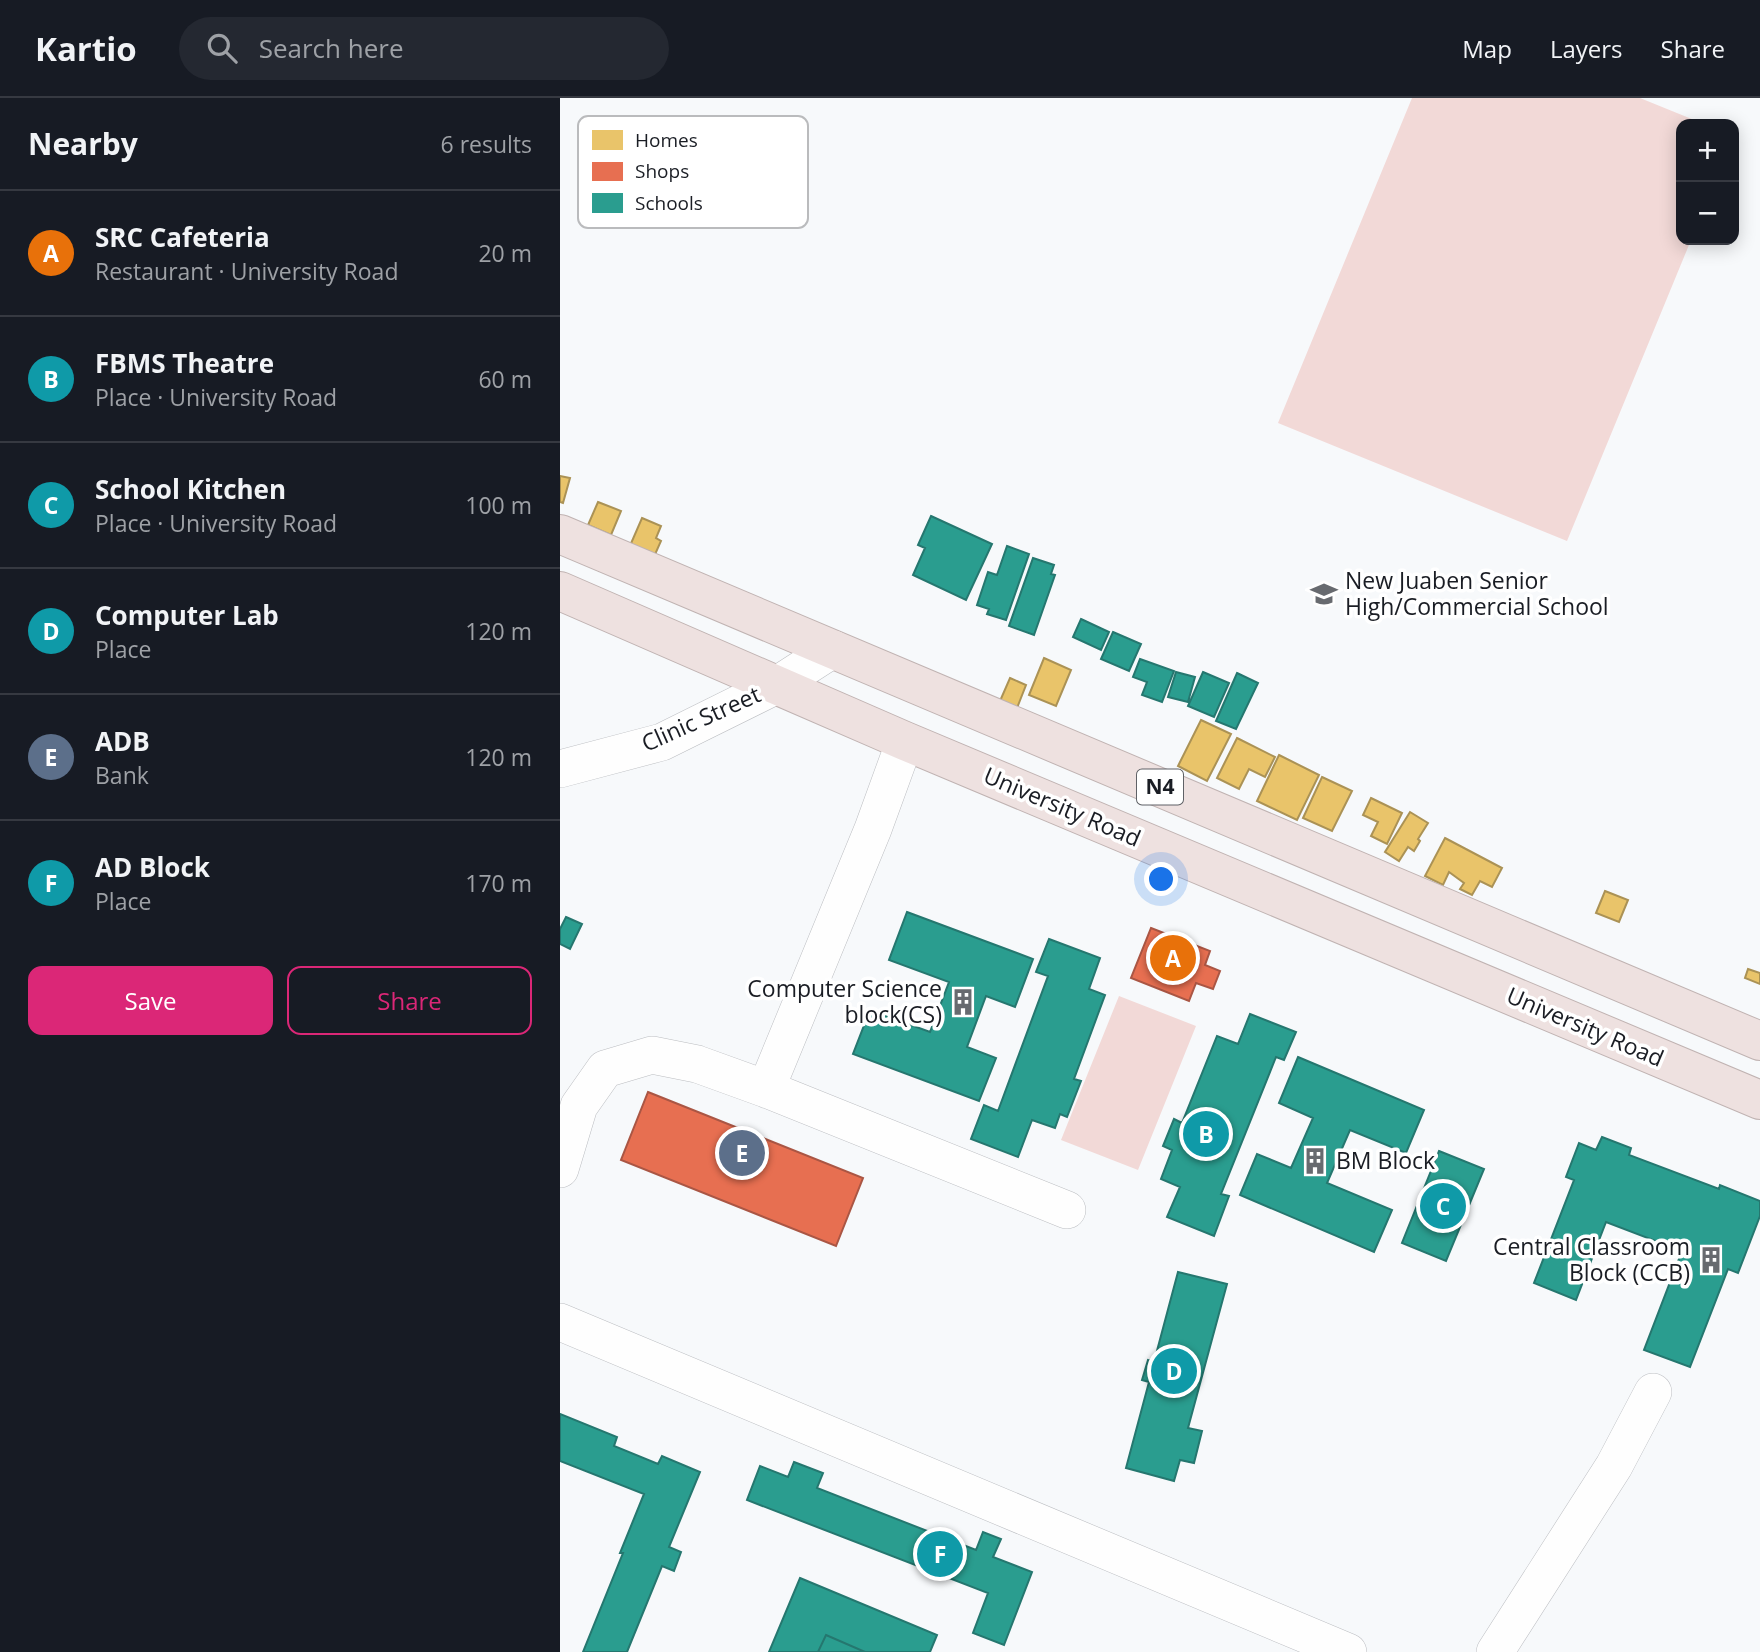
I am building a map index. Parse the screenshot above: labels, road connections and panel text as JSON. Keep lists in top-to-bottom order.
{
  "streets": {
    "highway": ["N4", "University Road"],
    "street": ["Clinic Street"]
  },
  "crossings": [
    ["Clinic Street", "N4"],
    ["Clinic Street", "University Road"]
  ],
  "places": {
    "school or university": ["New Juaben Senior High/Commercial School"],
    "building": ["Computer Science block(CS)", "BM Block", "Central Classroom Block (CCB)"]
  },
  "legend": ["Homes", "Shops", "Schools"],
  "page": {
    "header": "Kartio",
    "search": "Search here",
    "nav": ["Map", "Layers", "Share"],
    "heading": ["Nearby", "6 results"],
    "map_buttons": ["+", "−"],
    "list": [
      {
        "mark": "A",
        "name": "SRC Cafeteria",
        "note": "Restaurant · University Road",
        "value": "20 m"
      },
      {
        "mark": "B",
        "name": "FBMS Theatre",
        "note": "Place · University Road",
        "value": "60 m"
      },
      {
        "mark": "C",
        "name": "School Kitchen",
        "note": "Place · University Road",
        "value": "100 m"
      },
      {
        "mark": "D",
        "name": "Computer Lab",
        "note": "Place",
        "value": "120 m"
      },
      {
        "mark": "E",
        "name": "ADB",
        "note": "Bank",
        "value": "120 m"
      },
      {
        "mark": "F",
        "name": "AD Block",
        "note": "Place",
        "value": "170 m"
      }
    ],
    "pins": [
      "A",
      "B",
      "E",
      "C",
      "D",
      "F"
    ],
    "buttons": ["Save", "Share"]
  }
}
